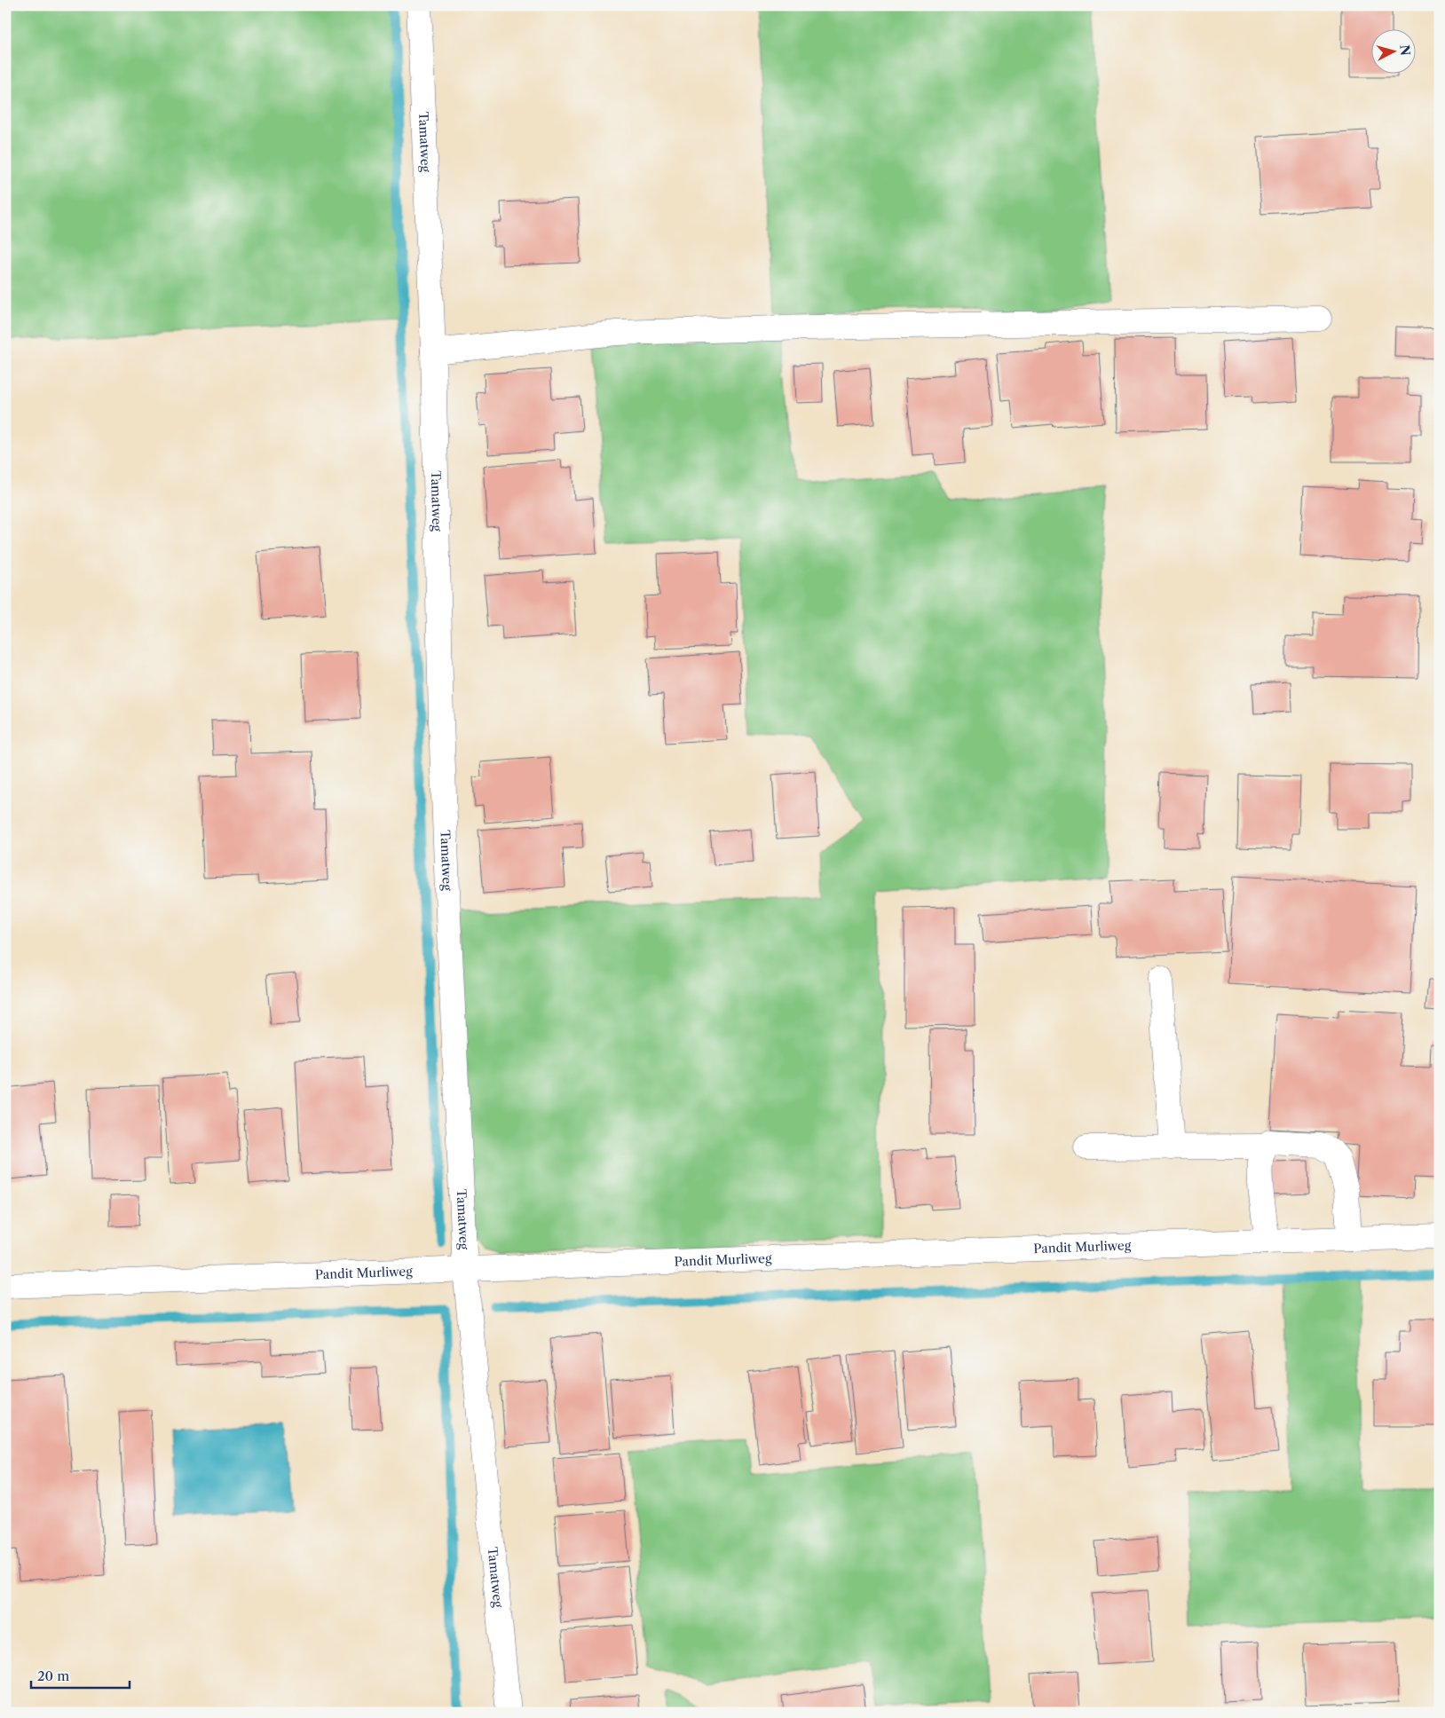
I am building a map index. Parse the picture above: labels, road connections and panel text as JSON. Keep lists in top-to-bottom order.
{
  "streets": {
    "street": ["Tamatweg", "Pandit Murliweg"]
  },
  "crossings": [
    ["Tamatweg", "Pandit Murliweg"]
  ],
  "scale_bar": "20 m",
  "north": "right"
}
